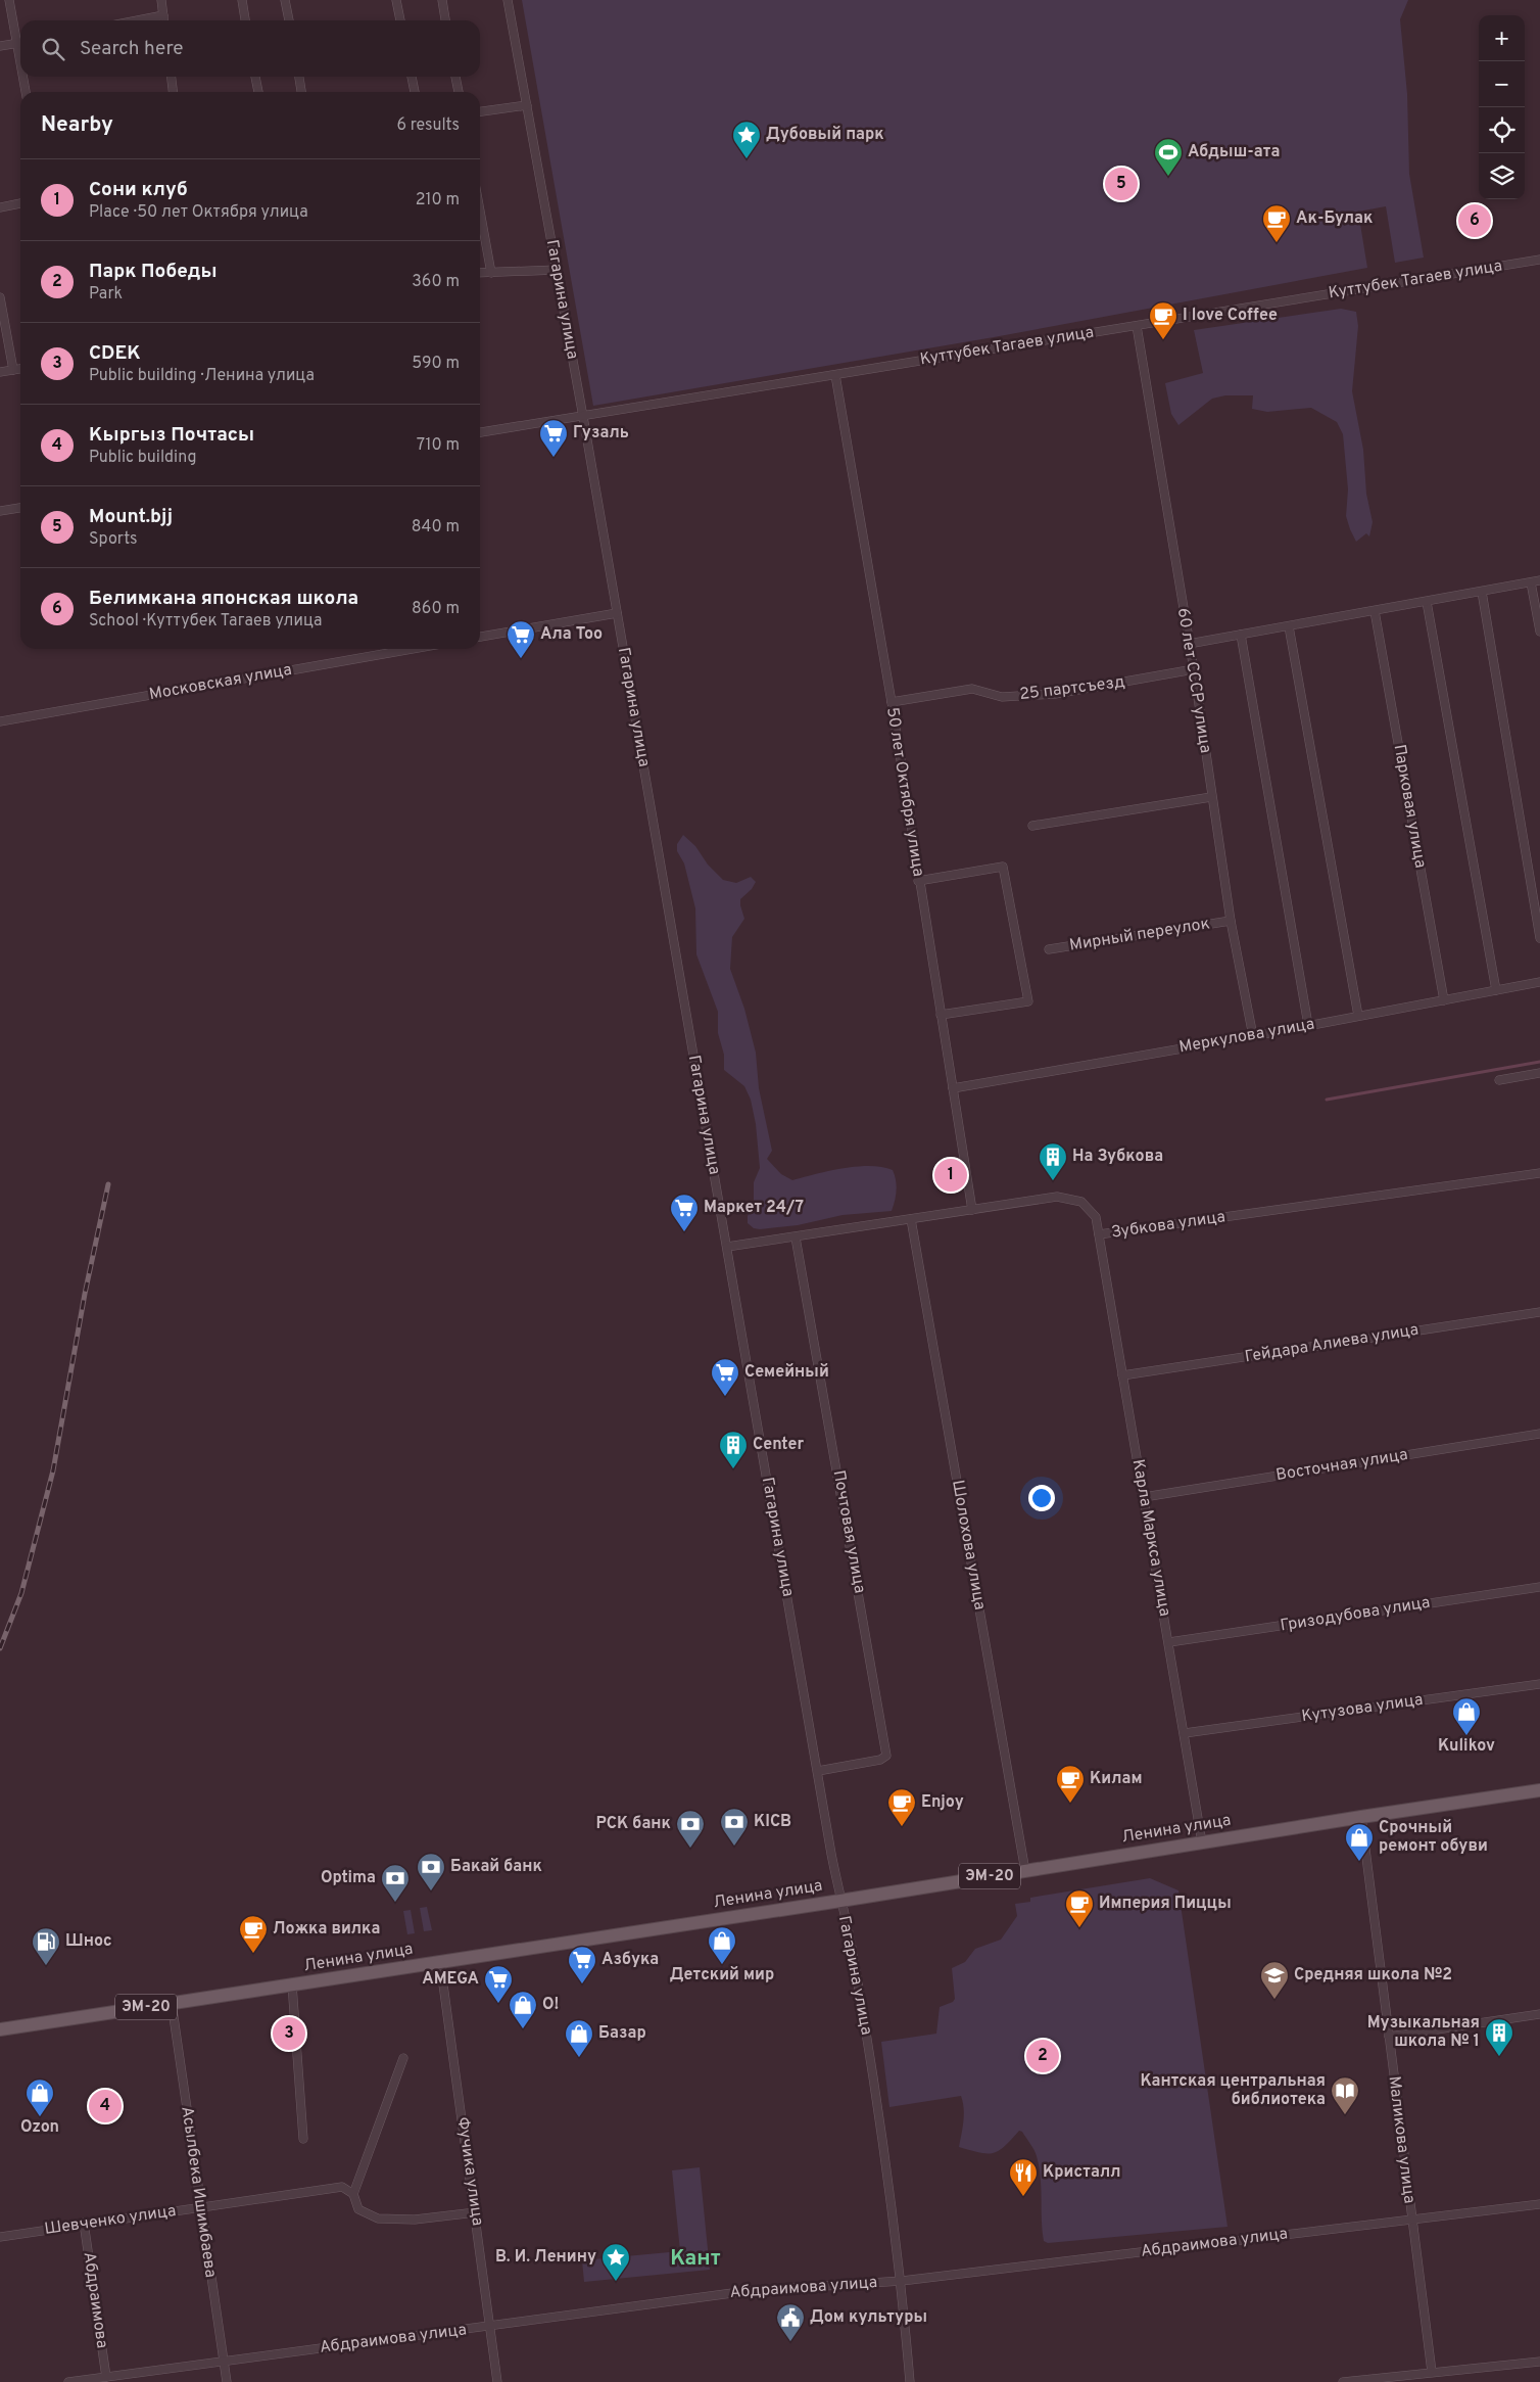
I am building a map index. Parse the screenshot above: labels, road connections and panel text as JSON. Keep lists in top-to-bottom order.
{
  "streets": {
    "main road": ["Ленина улица", "ЭМ-20"],
    "street": [
      "Куттубек Тагаев улица",
      "Гагарина улица",
      "60 лет СССР улица",
      "Московская улица",
      "25 партсъезд",
      "50 лет Октября улица",
      "Парковая улица",
      "Мирный переулок",
      "Меркулова улица",
      "Зубкова улица",
      "Гейдара Алиева улица",
      "Восточная улица",
      "Почтовая улица",
      "Карла Маркса улица",
      "Шолохова улица",
      "Гризодубова улица",
      "Кутузова улица",
      "Маликова улица",
      "Фучика улица",
      "Асылбека Ишимбаева",
      "Шевченко улица",
      "Абдраимова улица",
      "Абдраимова"
    ]
  },
  "crossings": [
    ["Куттубек Тагаев улица", "Гагарина улица"],
    ["Куттубек Тагаев улица", "60 лет СССР улица"],
    ["Куттубек Тагаев улица", "50 лет Октября улица"],
    ["Гагарина улица", "Зубкова улица"],
    ["Гагарина улица", "Почтовая улица"],
    ["Гагарина улица", "Ленина улица"],
    ["Гагарина улица", "Абдраимова улица"],
    ["60 лет СССР улица", "25 партсъезд"],
    ["60 лет СССР улица", "Мирный переулок"],
    ["60 лет СССР улица", "Меркулова улица"],
    ["25 партсъезд", "50 лет Октября улица"],
    ["50 лет Октября улица", "Меркулова улица"],
    ["50 лет Октября улица", "Зубкова улица"],
    ["Парковая улица", "Меркулова улица"],
    ["Зубкова улица", "Почтовая улица"],
    ["Зубкова улица", "Карла Маркса улица"],
    ["Зубкова улица", "Шолохова улица"],
    ["Гейдара Алиева улица", "Карла Маркса улица"],
    ["Восточная улица", "Карла Маркса улица"],
    ["Карла Маркса улица", "Гризодубова улица"],
    ["Карла Маркса улица", "Кутузова улица"],
    ["Карла Маркса улица", "Ленина улица"],
    ["Шолохова улица", "Ленина улица"],
    ["Ленина улица", "Маликова улица"],
    ["Ленина улица", "Фучика улица"],
    ["Ленина улица", "Асылбека Ишимбаева"],
    ["Маликова улица", "Абдраимова улица"],
    ["Фучика улица", "Абдраимова улица"],
    ["Асылбека Ишимбаева", "Шевченко улица"],
    ["Асылбека Ишимбаева", "Абдраимова улица"],
    ["Шевченко улица", "Абдраимова"],
    ["Абдраимова улица", "Абдраимова"]
  ],
  "districts": ["Кант"],
  "places": {
    "place": ["Дубовый парк", "В. И. Ленину"],
    "sports": ["Абдыш-ата"],
    "cafe": [
      "Ак-Булак",
      "I love Coffee",
      "Килам",
      "Enjoy",
      "Империя Пиццы",
      "Ложка вилка"
    ],
    "supermarket": [
      "Гузаль",
      "Ала Тоо",
      "Маркет 24/7",
      "Семейный",
      "Азбука",
      "AMEGA"
    ],
    "building": ["На Зубкова", "Center", "Музыкальная школа № 1"],
    "shop": [
      "Kulikov",
      "Срочный ремонт обуви",
      "Детский мир",
      "О!",
      "Базар",
      "Ozon"
    ],
    "bank": [
      "KICB",
      "РСК банк",
      "Бакай банк",
      "Optima"
    ],
    "fuel station": ["Шнос"],
    "school or university": ["Средняя школа №2"],
    "library": ["Кантская центральная библиотека"],
    "restaurant": ["Кристалл"],
    "public building": ["Дом культуры"]
  },
  "page": {
    "map_buttons": ["+", "−"],
    "search": "Search here",
    "heading": ["Nearby", "6 results"],
    "list": [
      {
        "mark": "1",
        "name": "Сони клуб",
        "note": "Place · 50 лет Октября улица",
        "value": "210 m"
      },
      {
        "mark": "2",
        "name": "Парк Победы",
        "note": "Park",
        "value": "360 m"
      },
      {
        "mark": "3",
        "name": "CDEK",
        "note": "Public building · Ленина улица",
        "value": "590 m"
      },
      {
        "mark": "4",
        "name": "Кыргыз Почтасы",
        "note": "Public building",
        "value": "710 m"
      },
      {
        "mark": "5",
        "name": "Mount.bjj",
        "note": "Sports",
        "value": "840 m"
      },
      {
        "mark": "6",
        "name": "Белимкана японская школа",
        "note": "School · Куттубек Тагаев улица",
        "value": "860 m"
      }
    ],
    "pins": [
      "5",
      "6",
      "1",
      "3",
      "2",
      "4"
    ]
  }
}
